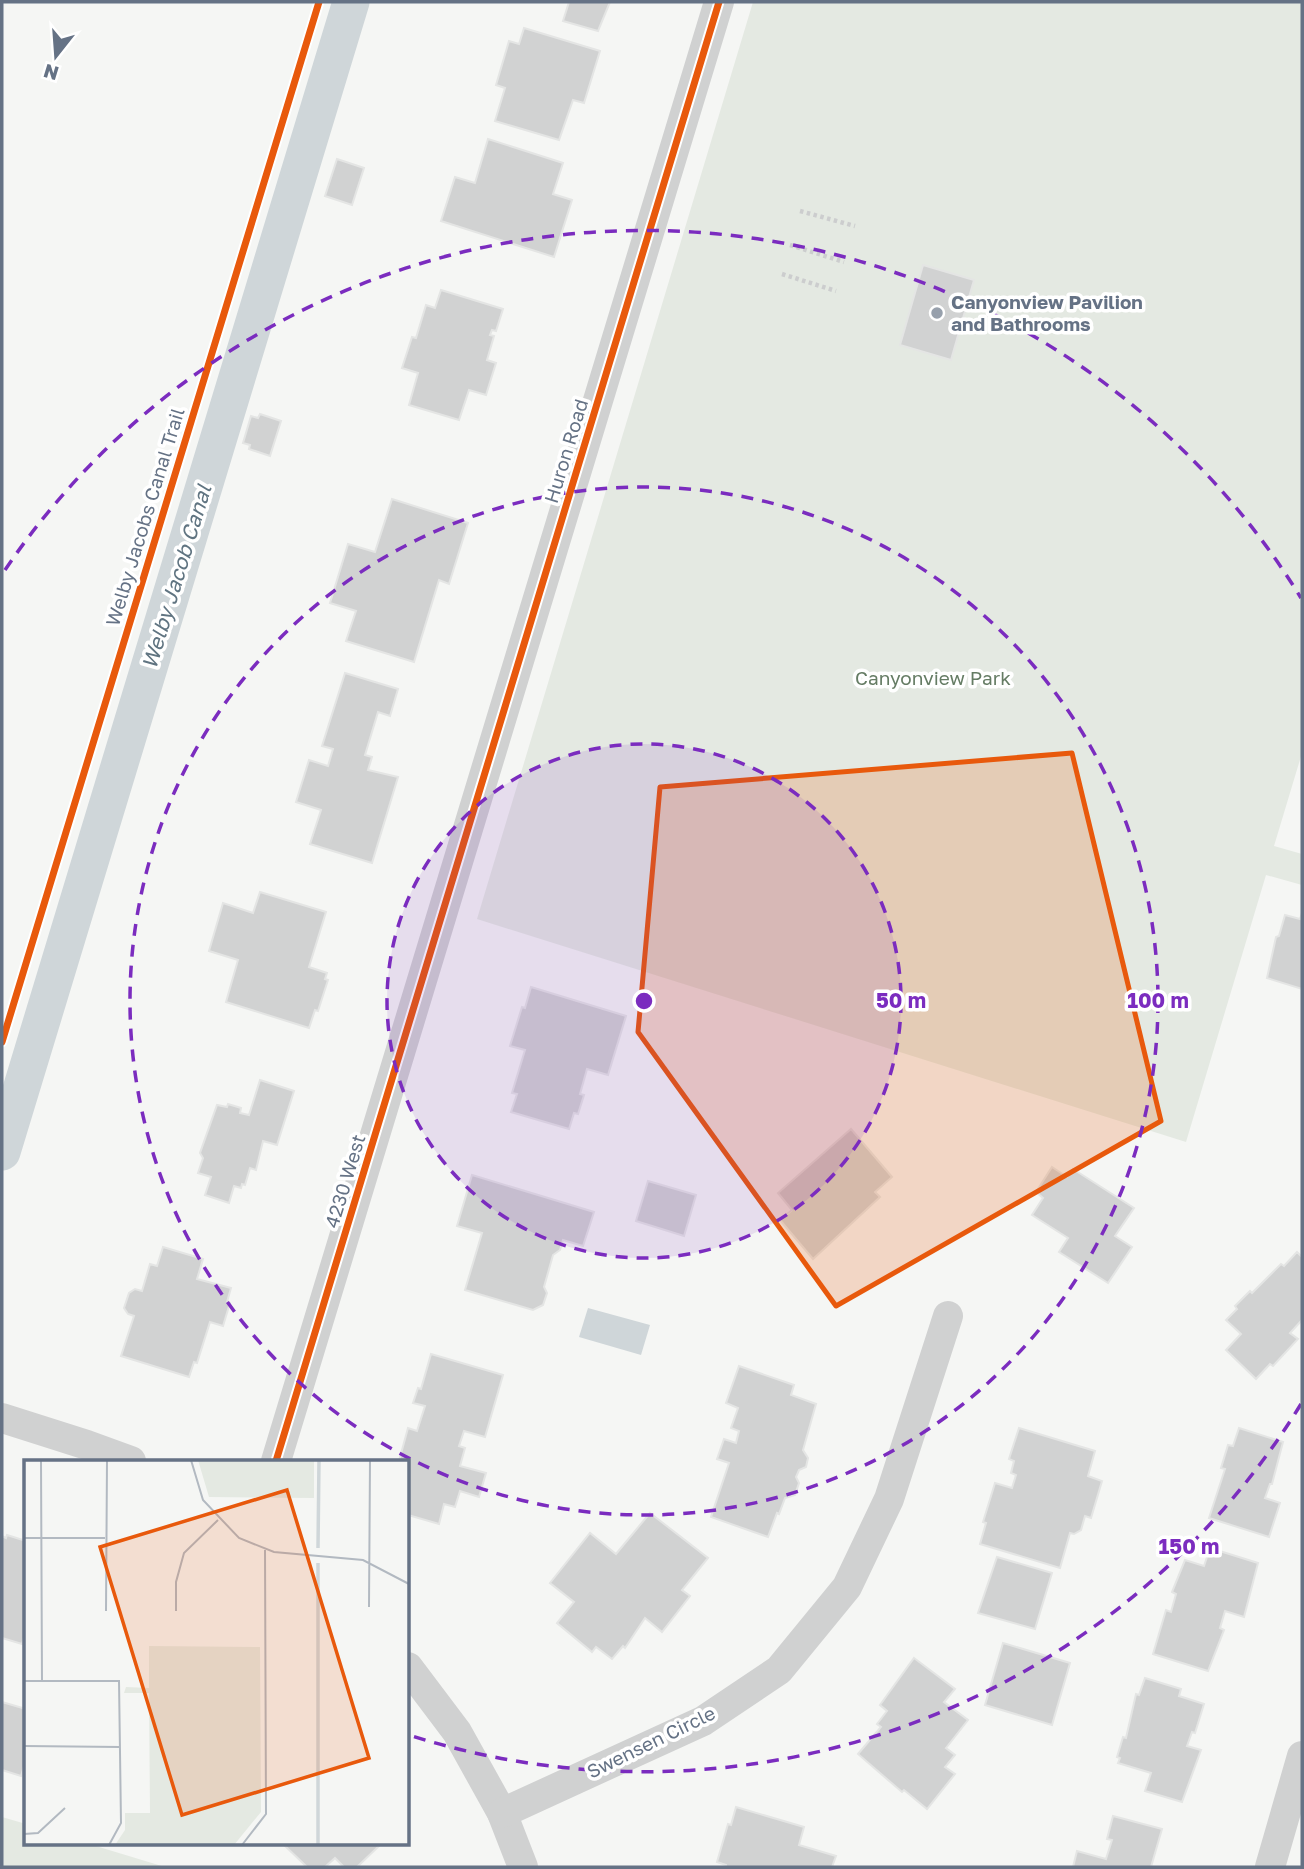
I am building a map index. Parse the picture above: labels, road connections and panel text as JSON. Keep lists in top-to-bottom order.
{
  "streets": {
    "street": ["Huron Road", "4230 West", "Swensen Circle"],
    "cycle path": ["Welby Jacobs Canal Trail"]
  },
  "crossings": [
    ["Huron Road", "4230 West"]
  ],
  "water": ["Welby Jacob Canal"],
  "parks": ["Canyonview Park"],
  "places": ["Canyonview Pavilion and Bathrooms"],
  "north": "bottom",
  "rings": ["50 m", "100 m", "150 m"]
}
